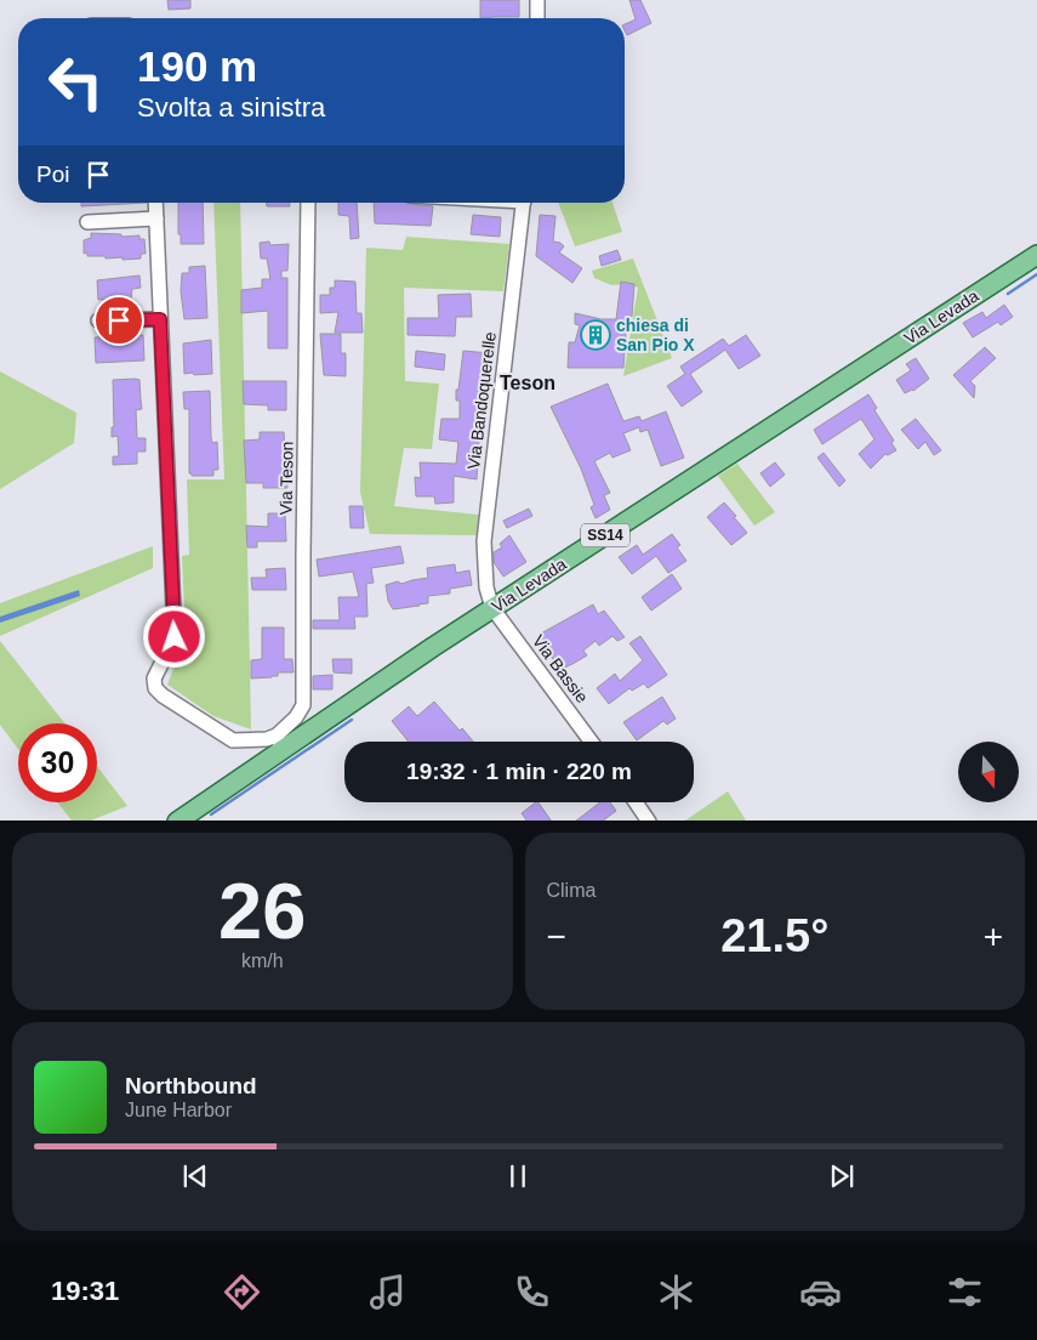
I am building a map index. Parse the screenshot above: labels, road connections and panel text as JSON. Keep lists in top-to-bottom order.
{
  "streets": {
    "main road": ["Via Levada", "SS14"],
    "street": ["Via Bandoquerelle", "Via Teson", "Via Bassie"]
  },
  "crossings": [
    ["Via Levada", "Via Bandoquerelle"],
    ["Via Levada", "Via Teson"],
    ["Via Levada", "Via Bassie"],
    ["Via Bandoquerelle", "Via Bassie"]
  ],
  "districts": ["Teson"],
  "places": {
    "building": ["chiesa di San Pio X"]
  },
  "north": "bottom",
  "page": {
    "turn": ["190 m", "Svolta a sinistra"],
    "then": "Poi",
    "limit": "30",
    "trip": "19:32 · 1 min · 220 m",
    "tile": [
      ["26", "km/h"],
      "Clima"
    ],
    "heat": ["−", "21.5°", "+"],
    "song": ["Northbound", "June Harbor"],
    "tabs": "19:31"
  }
}
